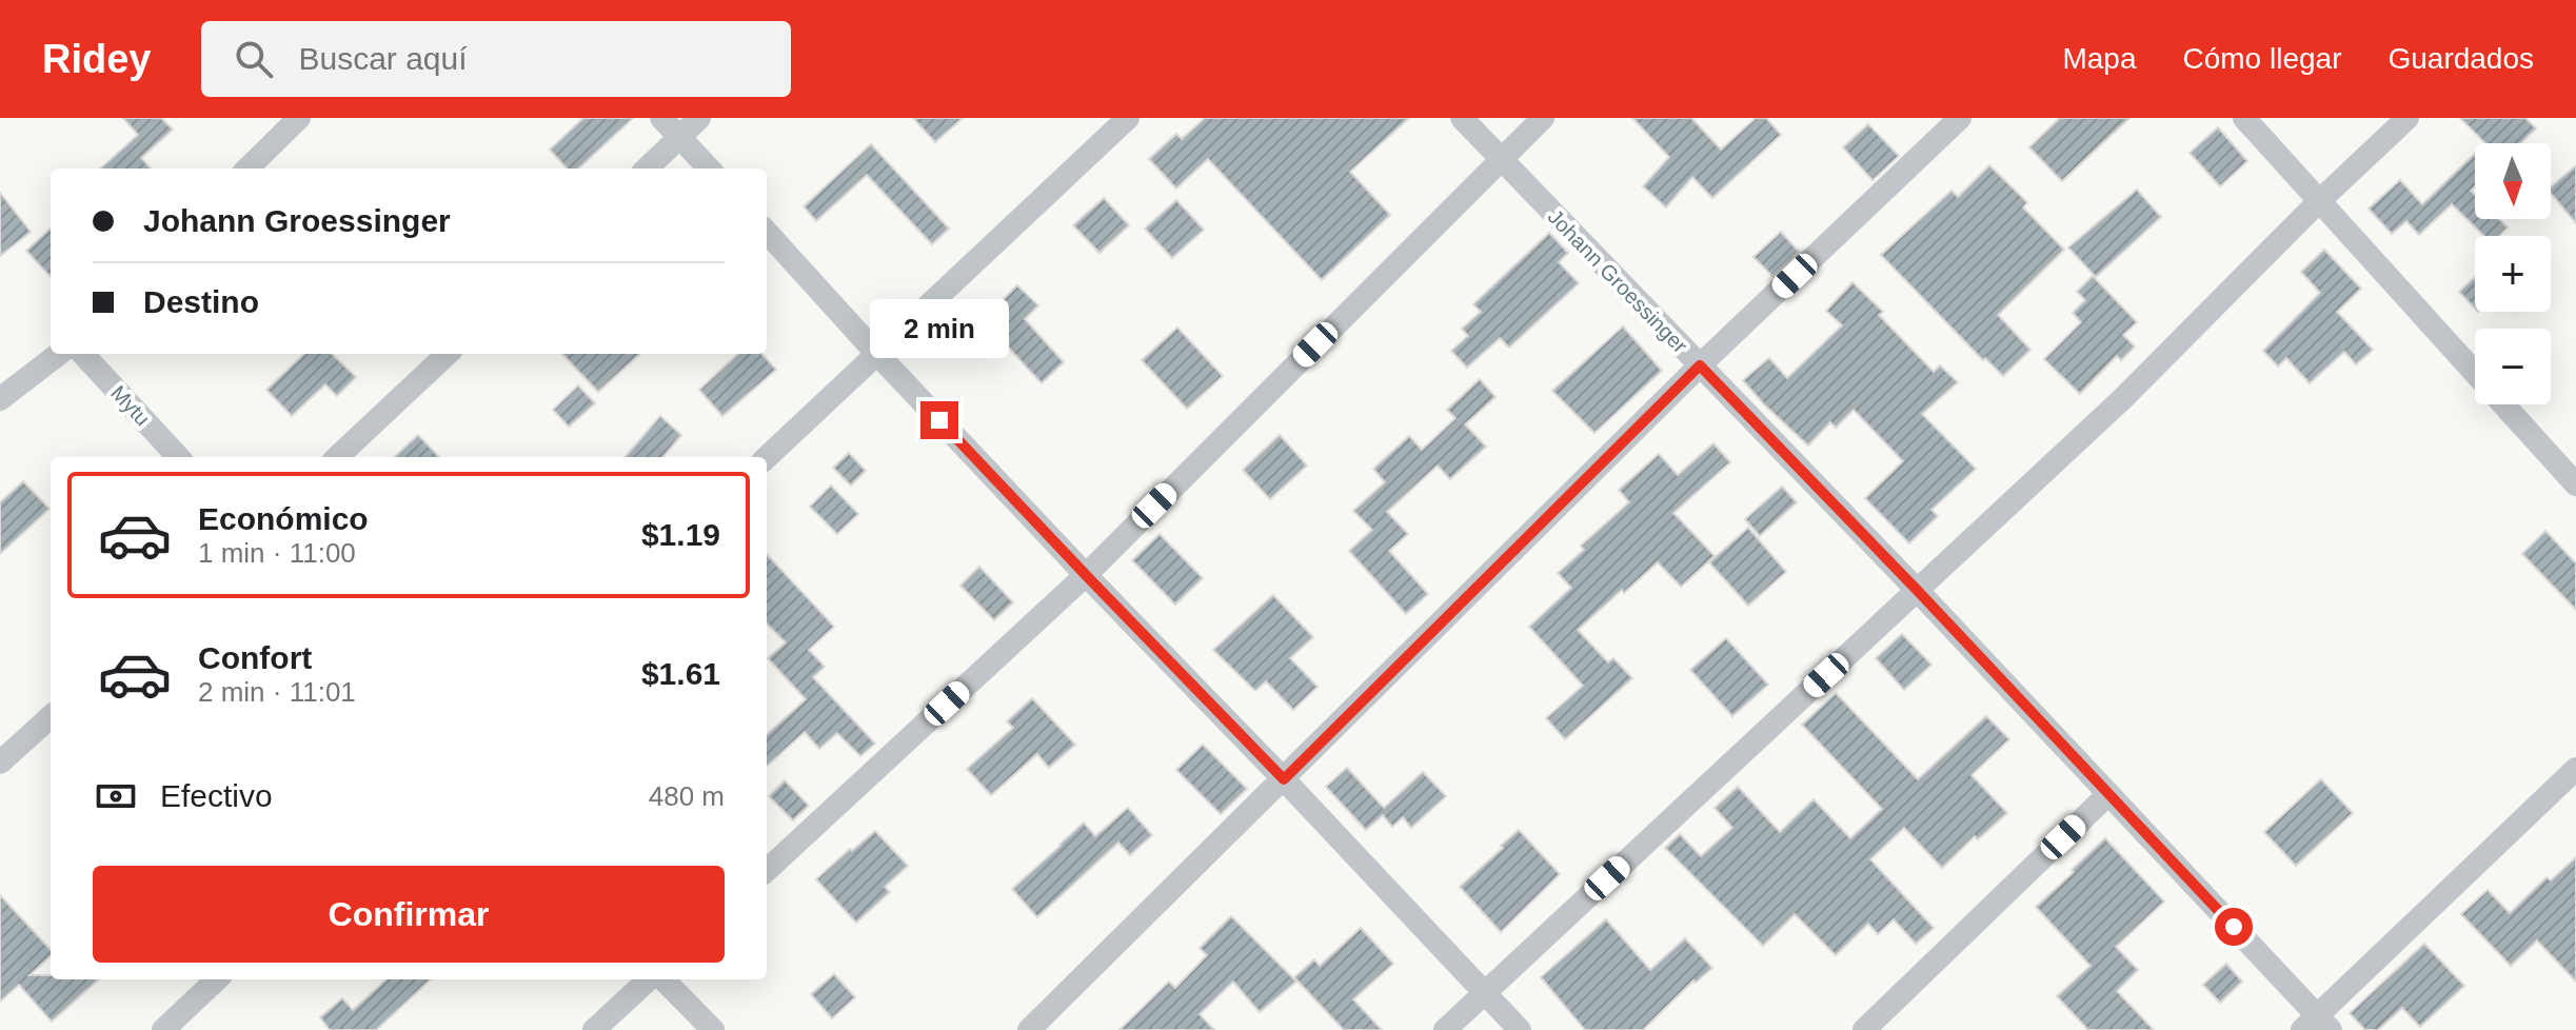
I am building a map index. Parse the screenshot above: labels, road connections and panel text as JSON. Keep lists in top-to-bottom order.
{
  "streets": {
    "street": ["Johann Groessinger", "Mytu"]
  },
  "north": "bottom",
  "page": {
    "header": "Ridey",
    "search": "Buscar aquí",
    "nav": ["Mapa", "Cómo llegar", "Guardados"],
    "map_buttons": ["+", "−"],
    "banner": ["Johann Groessinger", "Destino"],
    "bubble": "2 min",
    "list": [
      {
        "name": "Económico",
        "note": "1 min · 11:00",
        "value": "$1.19"
      },
      {
        "name": "Confort",
        "note": "2 min · 11:01",
        "value": "$1.61"
      }
    ],
    "pay": ["Efectivo", "480 m"],
    "buttons": "Confirmar"
  }
}
